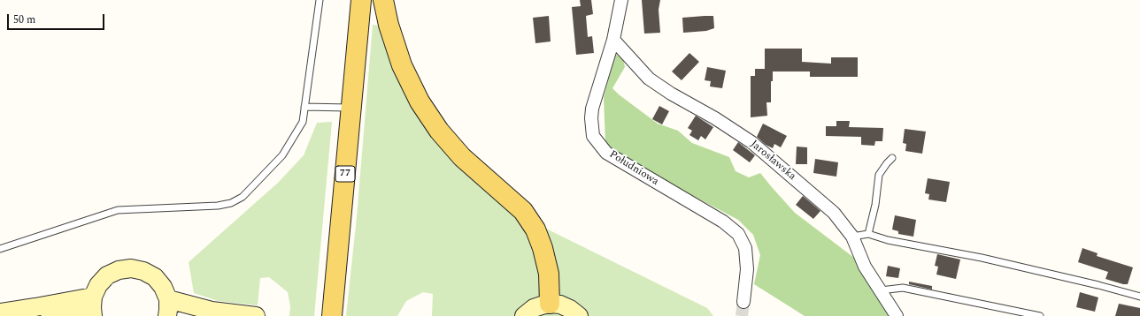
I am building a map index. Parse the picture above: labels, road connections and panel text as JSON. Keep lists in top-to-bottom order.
{
  "streets": {
    "main road": ["77"],
    "street": ["Jarosławska", "Południowa"]
  },
  "crossings": [
    ["Jarosławska", "Południowa"]
  ],
  "scale_bar": "50 m"
}
